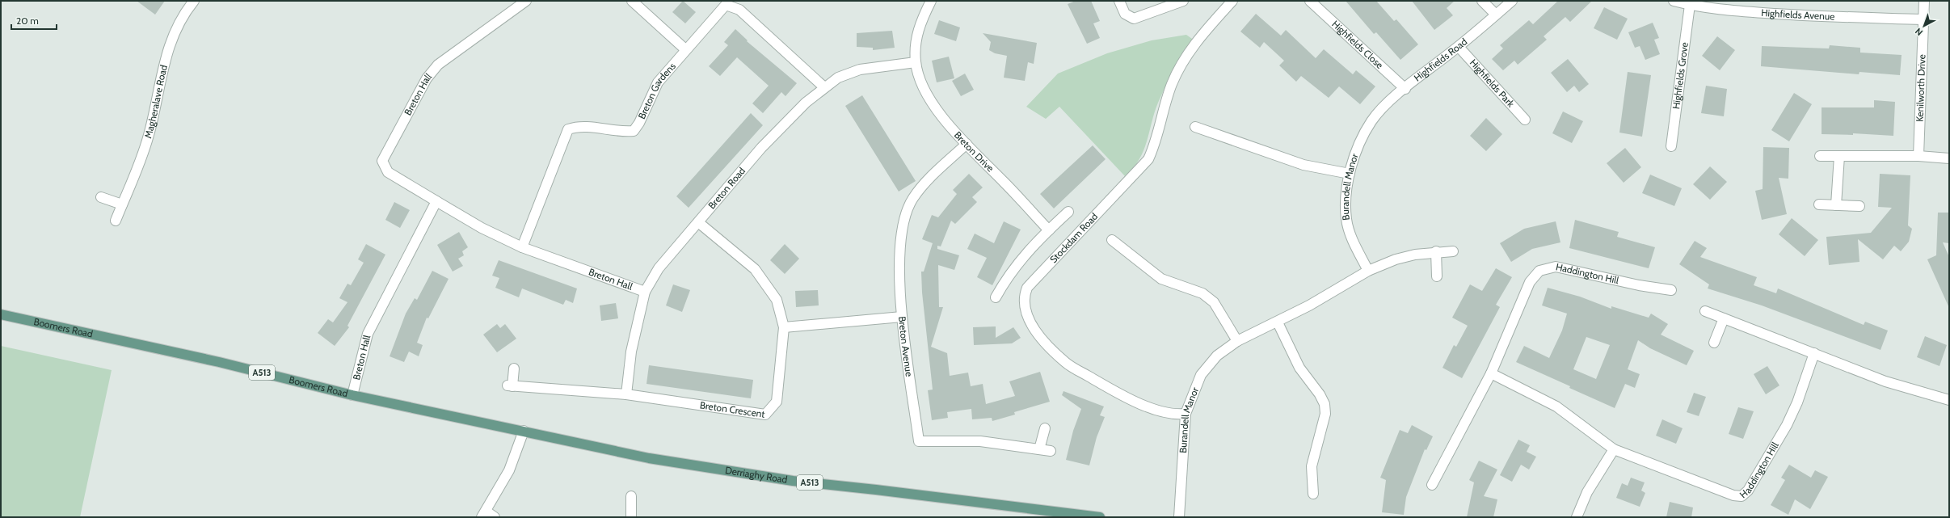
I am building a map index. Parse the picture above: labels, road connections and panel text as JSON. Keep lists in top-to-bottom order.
{
  "streets": {
    "main road": ["Boomers Road", "A513", "Derriaghy Road"],
    "street": [
      "Highfields Avenue",
      "Highfields Close",
      "Highfields Road",
      "Highfields Grove",
      "Highfields Park",
      "Kenilworth Drive",
      "Breton Gardens",
      "Breton Hall",
      "Magheralave Road",
      "Breton Drive",
      "Burandell Manor",
      "Breton Road",
      "Stockdam Road",
      "Haddington Hill",
      "Breton Avenue",
      "Breton Crescent"
    ]
  },
  "crossings": [
    ["Highfields Avenue", "Highfields Grove"],
    ["Highfields Avenue", "Kenilworth Drive"],
    ["Highfields Close", "Highfields Road"],
    ["Highfields Road", "Highfields Park"],
    ["Highfields Road", "Burandell Manor"],
    ["Breton Gardens", "Breton Hall"],
    ["Breton Gardens", "Breton Road"],
    ["Breton Hall", "Breton Road"],
    ["Breton Hall", "Boomers Road"],
    ["Breton Drive", "Breton Road"],
    ["Breton Drive", "Breton Avenue"],
    ["Burandell Manor", "Stockdam Road"],
    ["Breton Road", "Breton Crescent"],
    ["Boomers Road", "Derriaghy Road"]
  ],
  "scale_bar": "20 m",
  "north": "bottom left"
}
